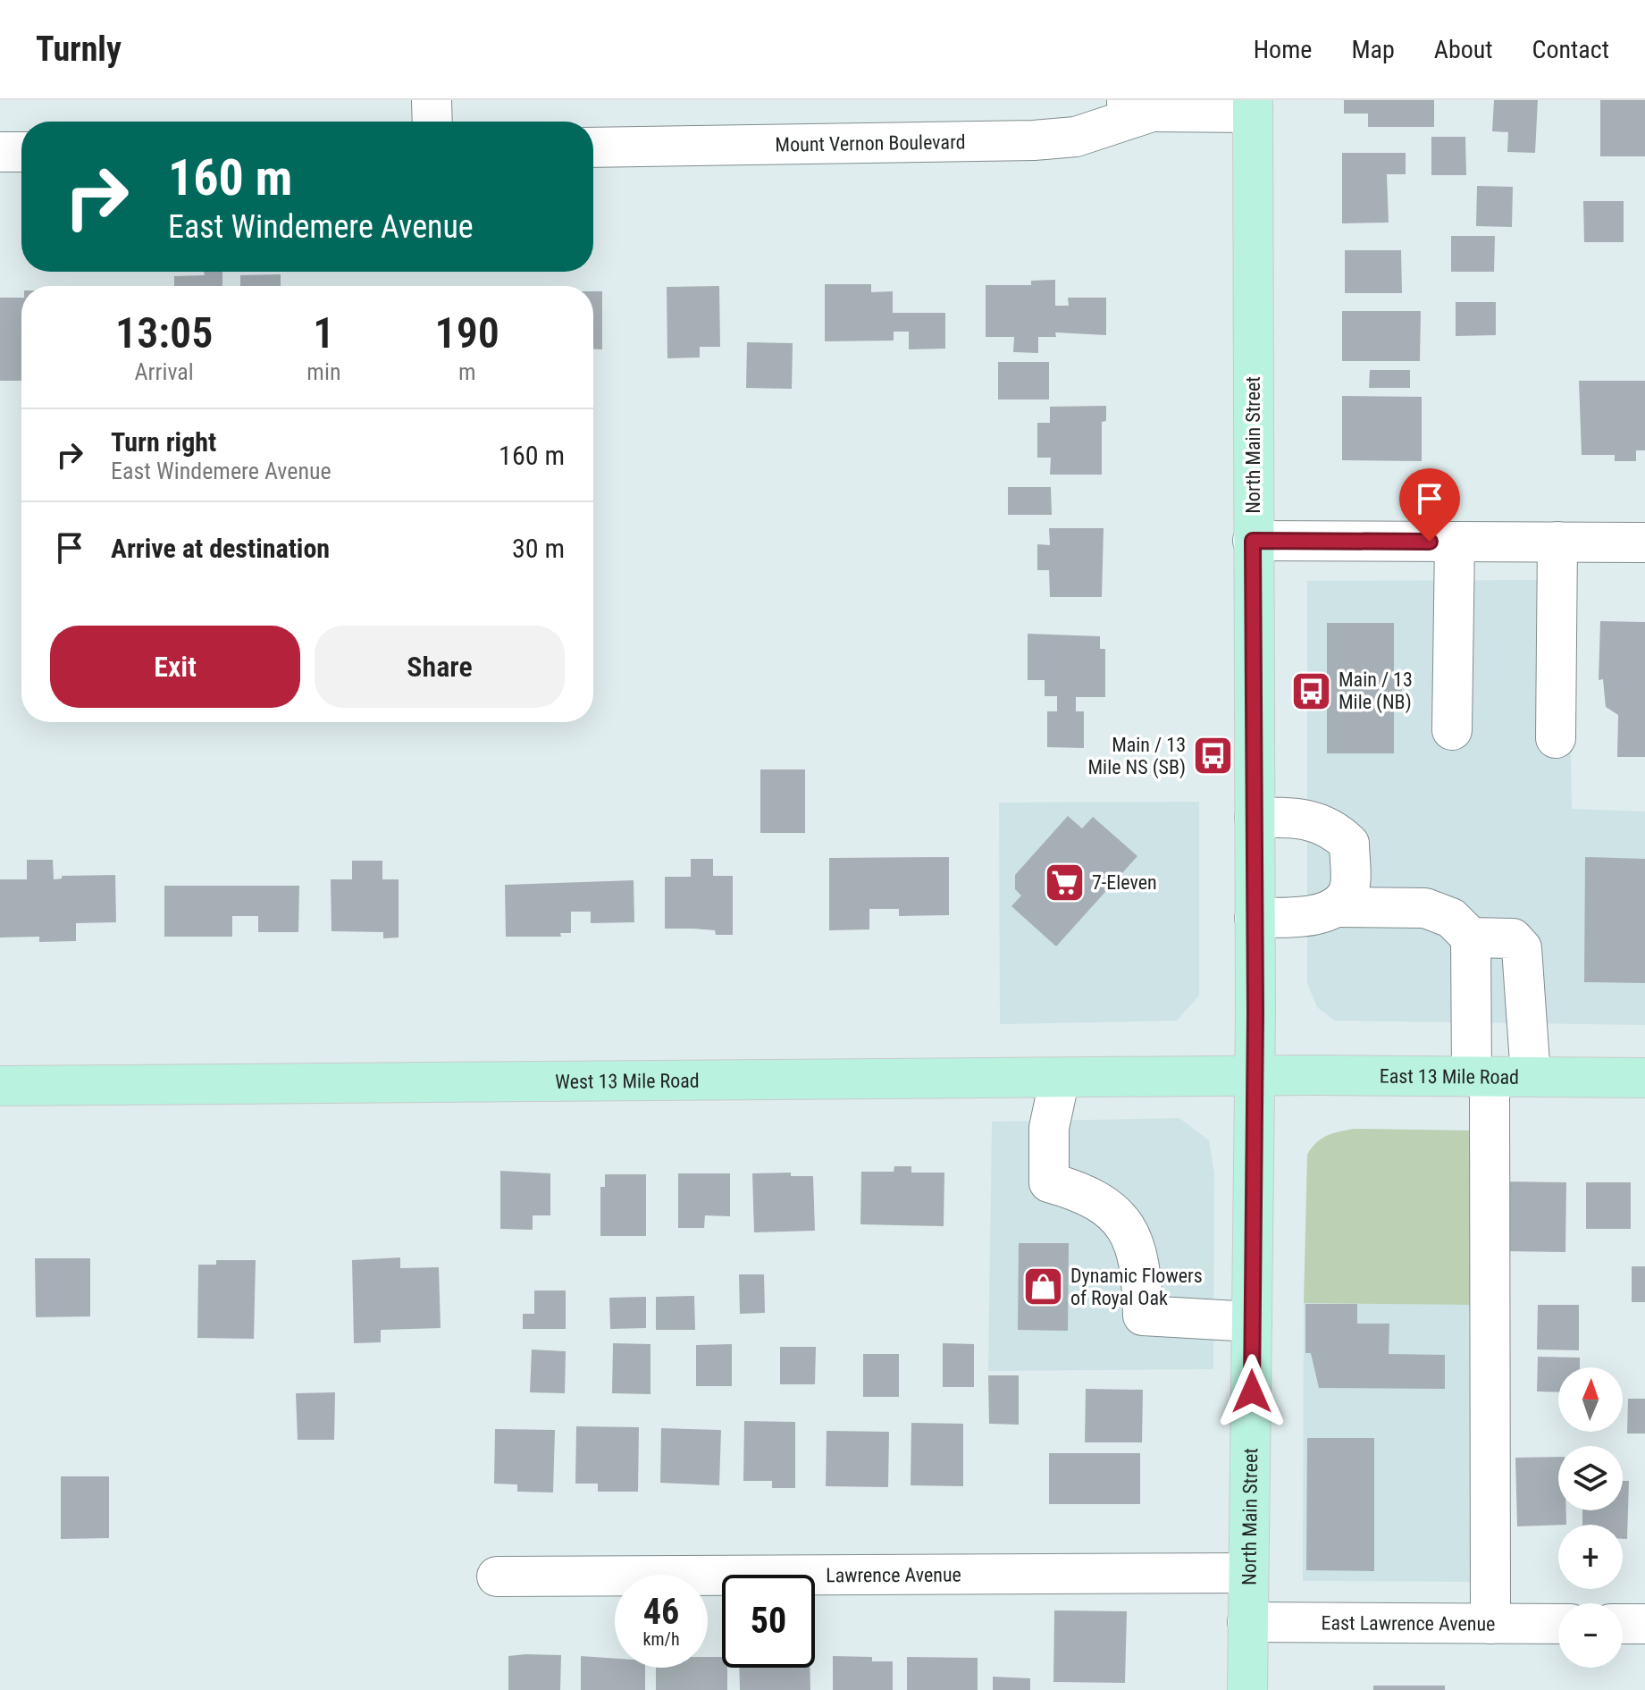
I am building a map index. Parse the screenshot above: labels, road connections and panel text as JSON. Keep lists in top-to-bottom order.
{
  "streets": {
    "main road": ["North Main Street", "East 13 Mile Road", "West 13 Mile Road"],
    "street": ["Mount Vernon Boulevard", "Lawrence Avenue", "East Lawrence Avenue"]
  },
  "crossings": [
    ["Mount Vernon Boulevard", "North Main Street"],
    ["North Main Street", "East 13 Mile Road"],
    ["North Main Street", "West 13 Mile Road"],
    ["North Main Street", "Lawrence Avenue"],
    ["North Main Street", "East Lawrence Avenue"],
    ["East 13 Mile Road", "West 13 Mile Road"]
  ],
  "places": {
    "bus stop": ["Main / 13 Mile (NB)", "Main / 13 Mile NS (SB)"],
    "supermarket": ["7-Eleven"],
    "shop": ["Dynamic Flowers of Royal Oak"]
  },
  "north": "top",
  "page": {
    "header": "Turnly",
    "nav": [
      "Home",
      "Map",
      "About",
      "Contact"
    ],
    "turn": ["160 m", "East Windemere Avenue"],
    "eta": [
      "13:05",
      "Arrival",
      "1",
      "min",
      "190",
      "m"
    ],
    "list": [
      {
        "name": "Turn right",
        "note": "East Windemere Avenue",
        "value": "160 m"
      },
      {
        "name": "Arrive at destination",
        "value": "30 m"
      }
    ],
    "buttons": ["Exit", "Share"],
    "map_buttons": ["+", "−"],
    "speed": "46 km/h",
    "limit": "50"
  }
}
